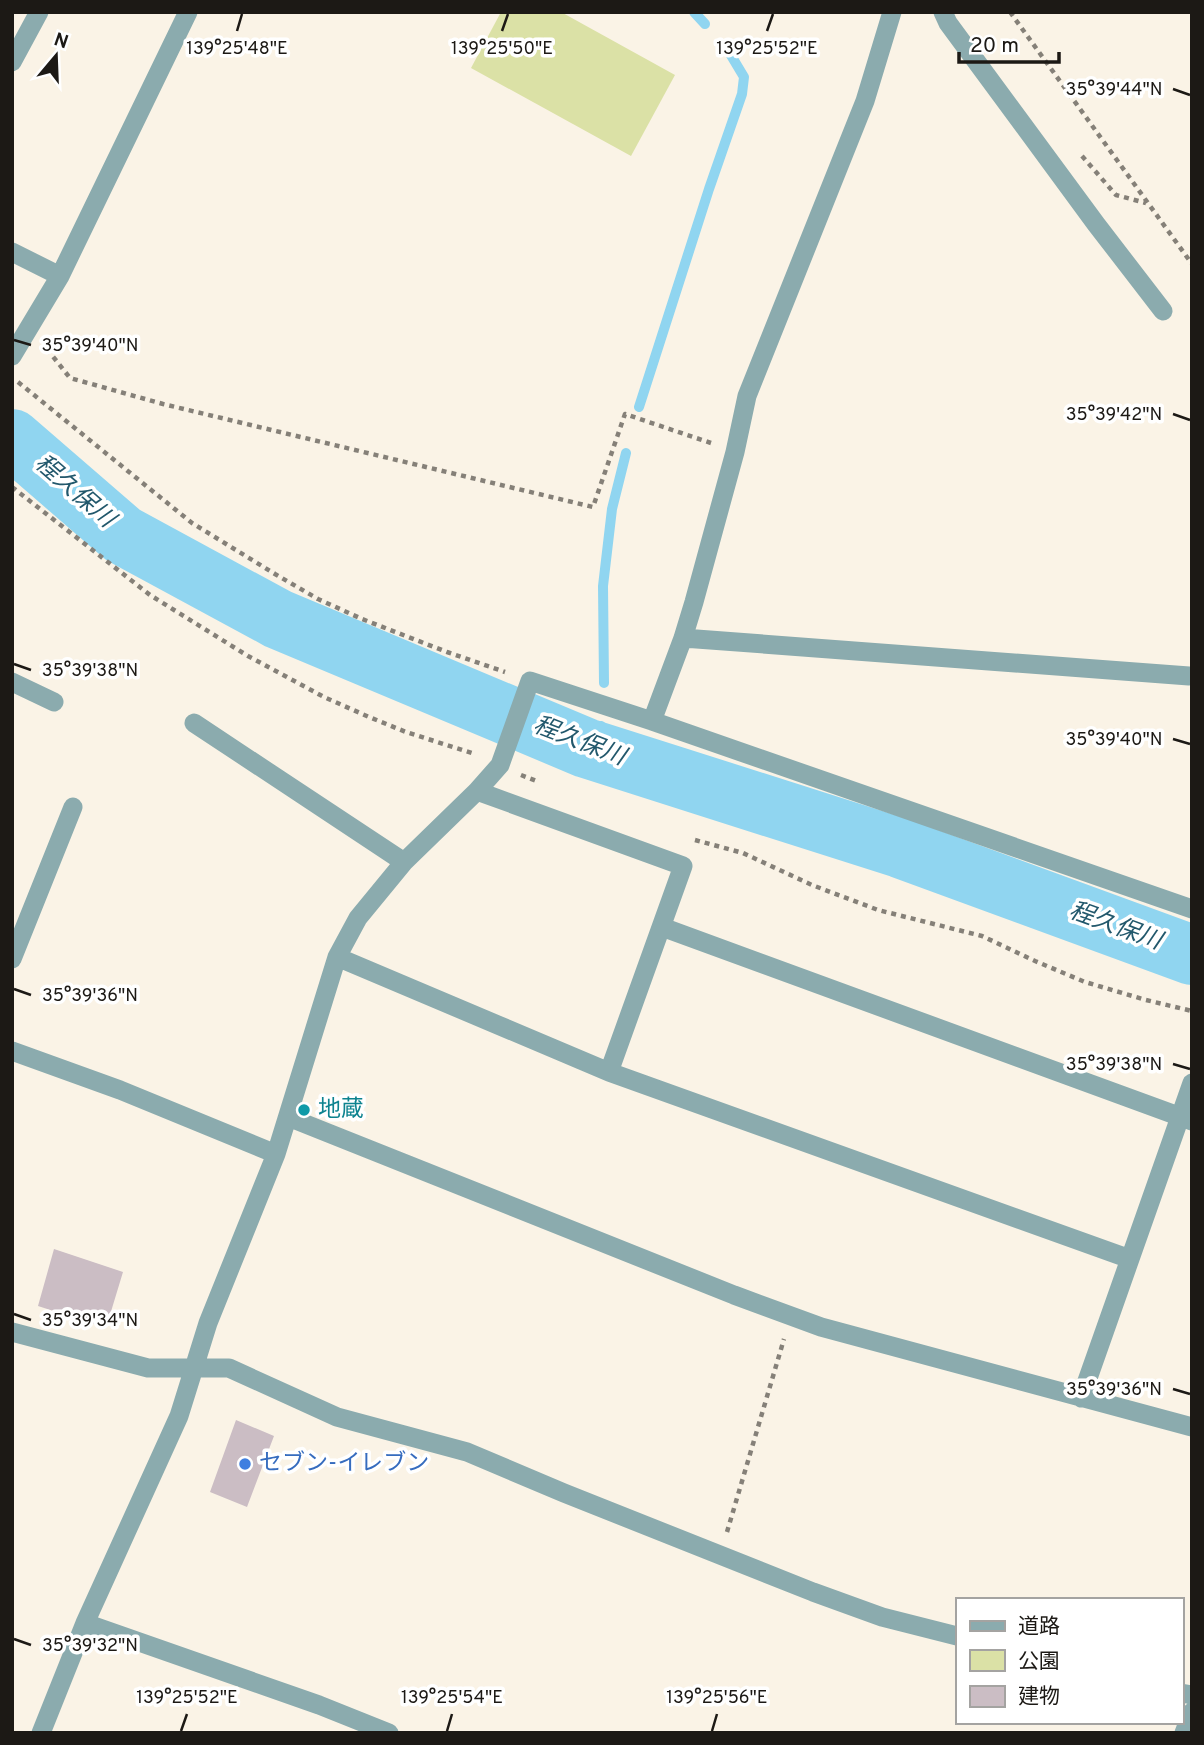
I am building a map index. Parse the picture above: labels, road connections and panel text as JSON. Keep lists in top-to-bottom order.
{
  "water": ["程久保川"],
  "places": ["地蔵", "セブン-イレブン"],
  "legend": ["道路", "公園", "建物"],
  "scale_bar": "20 m",
  "north": "top",
  "coordinates": [
    "139°25'48\"E",
    "139°25'50\"E",
    "139°25'52\"E",
    "35°39'44\"N",
    "35°39'40\"N",
    "35°39'42\"N",
    "35°39'38\"N",
    "35°39'36\"N",
    "35°39'34\"N",
    "35°39'32\"N",
    "139°25'54\"E",
    "139°25'56\"E"
  ]
}
